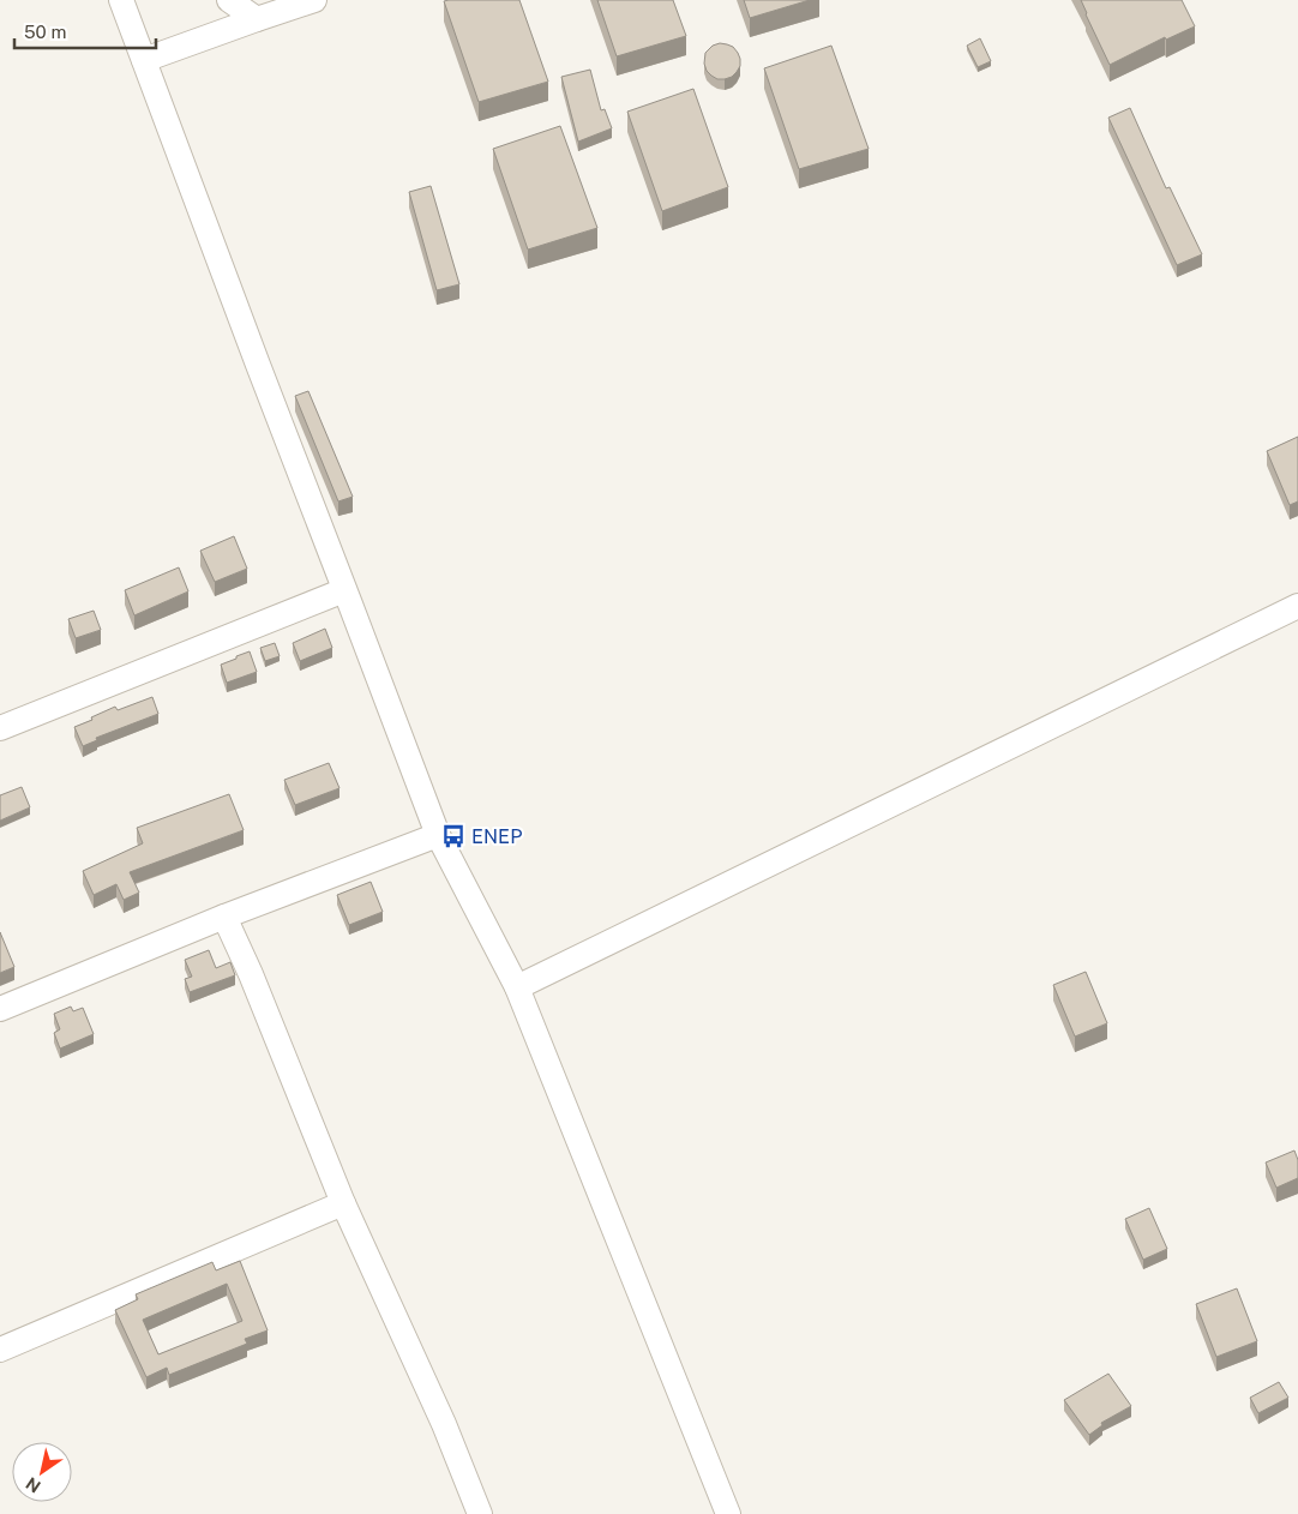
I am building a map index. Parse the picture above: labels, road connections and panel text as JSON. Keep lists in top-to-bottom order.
{
  "places": {
    "bus stop": ["ENEP"]
  },
  "scale_bar": "50 m",
  "north": "bottom left"
}
